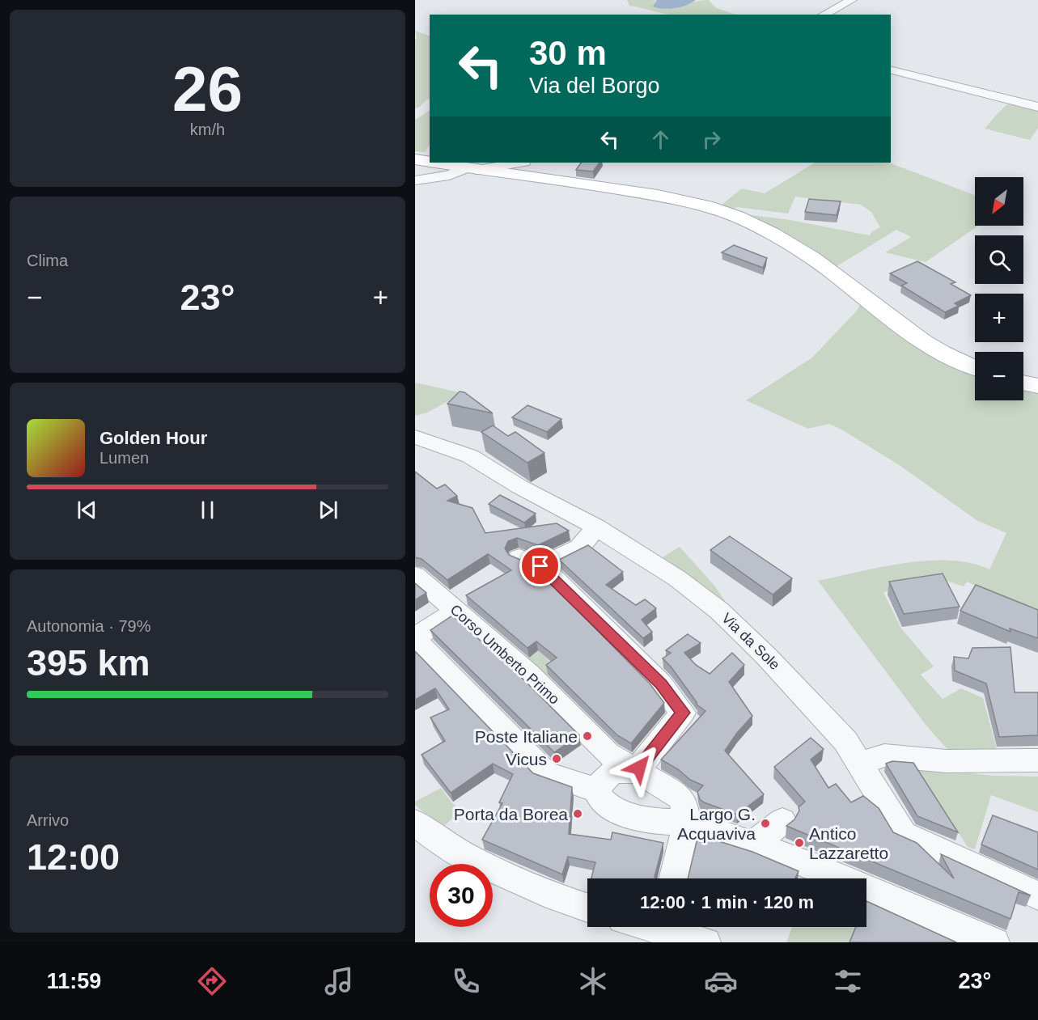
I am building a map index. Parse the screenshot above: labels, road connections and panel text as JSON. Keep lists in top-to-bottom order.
{
  "streets": {
    "street": ["Via da Sole", "Corso Umberto Primo"]
  },
  "places": [
    "Poste Italiane",
    "Vicus",
    "Porta da Borea",
    "Largo G. Acquaviva",
    "Antico Lazzaretto"
  ],
  "north": "bottom left",
  "page": {
    "tile": [
      ["26", "km/h"],
      "Clima",
      ["Autonomia · 79%", "395 km"],
      ["Arrivo", "12:00"]
    ],
    "turn": ["30 m", "Via del Borgo"],
    "map_buttons": ["+", "−"],
    "heat": ["−", "23°", "+"],
    "song": ["Golden Hour", "Lumen"],
    "limit": "30",
    "trip": "12:00 · 1 min · 120 m",
    "tabs": ["11:59", "23°"]
  }
}
